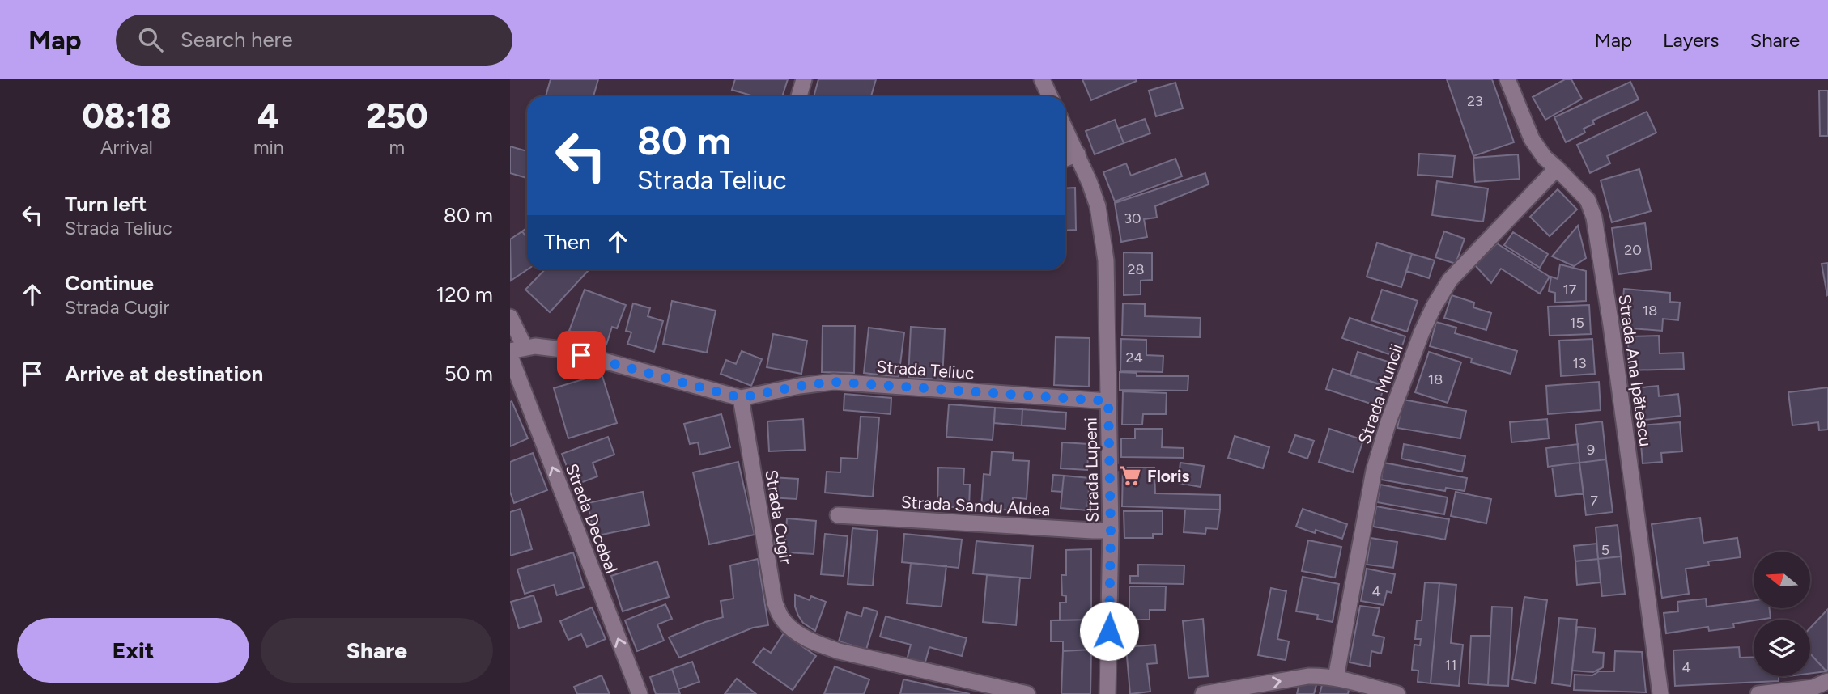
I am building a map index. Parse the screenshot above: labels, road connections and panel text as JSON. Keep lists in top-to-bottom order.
{
  "streets": {
    "street": [
      "Strada Teliuc",
      "Strada Ana Ipătescu",
      "Strada Muncii",
      "Strada Lupeni",
      "Strada Sandu Aldea",
      "Strada Cugir",
      "Strada Decebal"
    ]
  },
  "crossings": [
    ["Strada Teliuc", "Strada Lupeni"],
    ["Strada Teliuc", "Strada Cugir"],
    ["Strada Ana Ipătescu", "Strada Muncii"],
    ["Strada Lupeni", "Strada Sandu Aldea"]
  ],
  "one_way": ["Strada Decebal"],
  "places": {
    "supermarket": ["Floris"]
  },
  "house_numbers": [
    "23",
    "30",
    "20",
    "28",
    "17",
    "18",
    "15",
    "24",
    "13",
    "18",
    "9",
    "7",
    "5",
    "4",
    "11",
    "4"
  ],
  "north": "left",
  "page": {
    "header": "Map",
    "search": "Search here",
    "nav": ["Map", "Layers", "Share"],
    "eta": [
      "08:18",
      "Arrival",
      "4",
      "min",
      "250",
      "m"
    ],
    "turn": ["80 m", "Strada Teliuc"],
    "list": [
      {
        "name": "Turn left",
        "note": "Strada Teliuc",
        "value": "80 m"
      },
      {
        "name": "Continue",
        "note": "Strada Cugir",
        "value": "120 m"
      },
      {
        "name": "Arrive at destination",
        "value": "50 m"
      }
    ],
    "then": "Then",
    "buttons": ["Exit", "Share"]
  }
}
